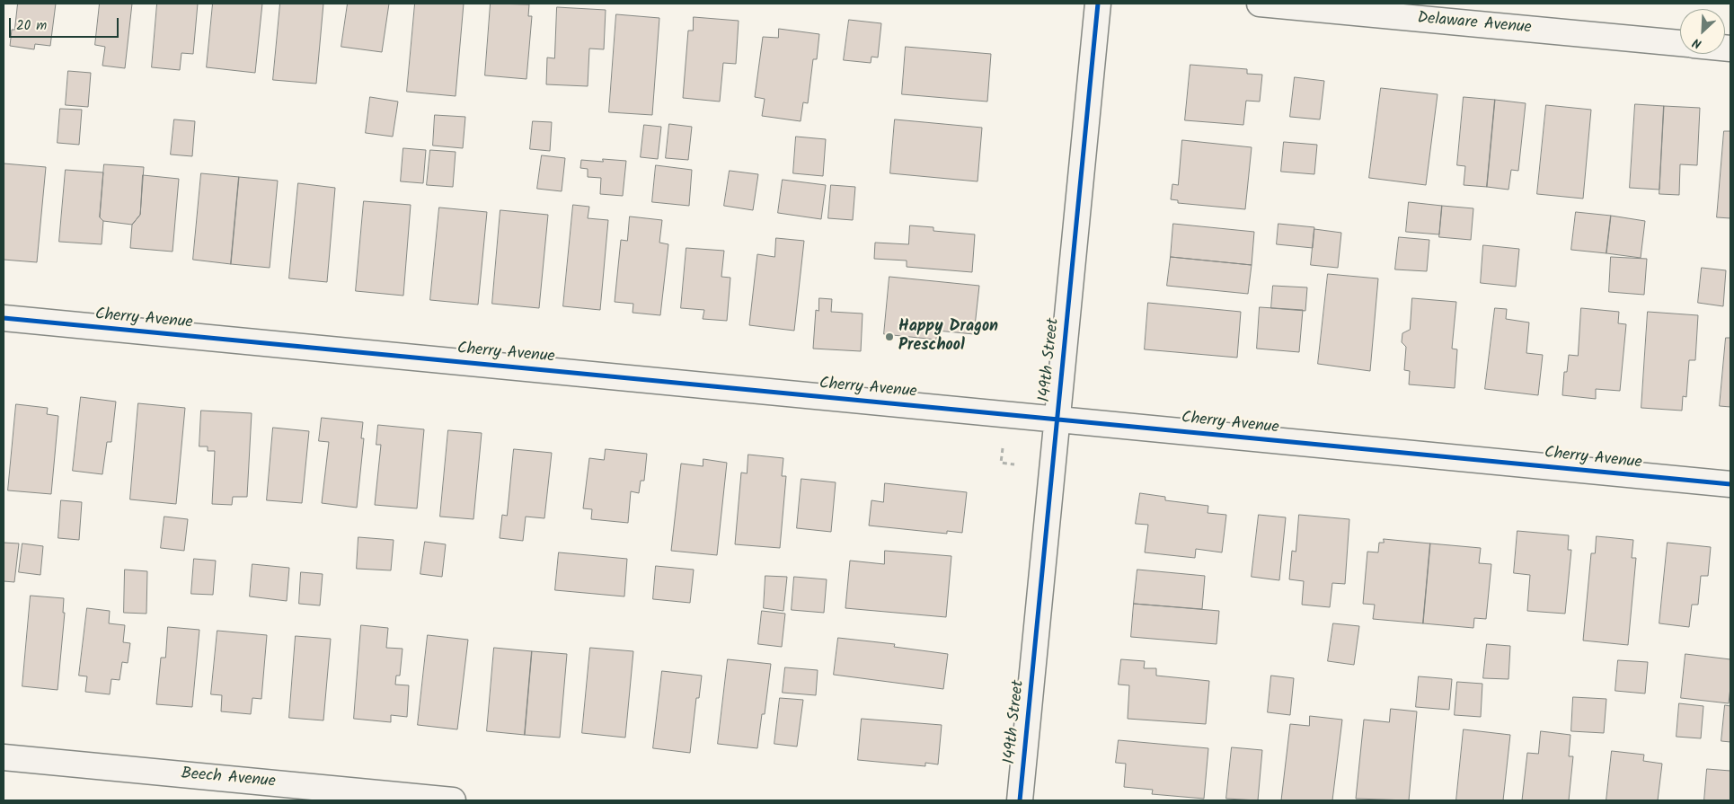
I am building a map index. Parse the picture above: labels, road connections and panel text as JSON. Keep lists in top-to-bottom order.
{
  "streets": {
    "street": [
      "Delaware Avenue",
      "Cherry Avenue",
      "149th Street",
      "Beech Avenue"
    ]
  },
  "crossings": [
    ["Cherry Avenue", "149th Street"]
  ],
  "places": ["Happy Dragon Preschool"],
  "scale_bar": "20 m",
  "north": "bottom left"
}
